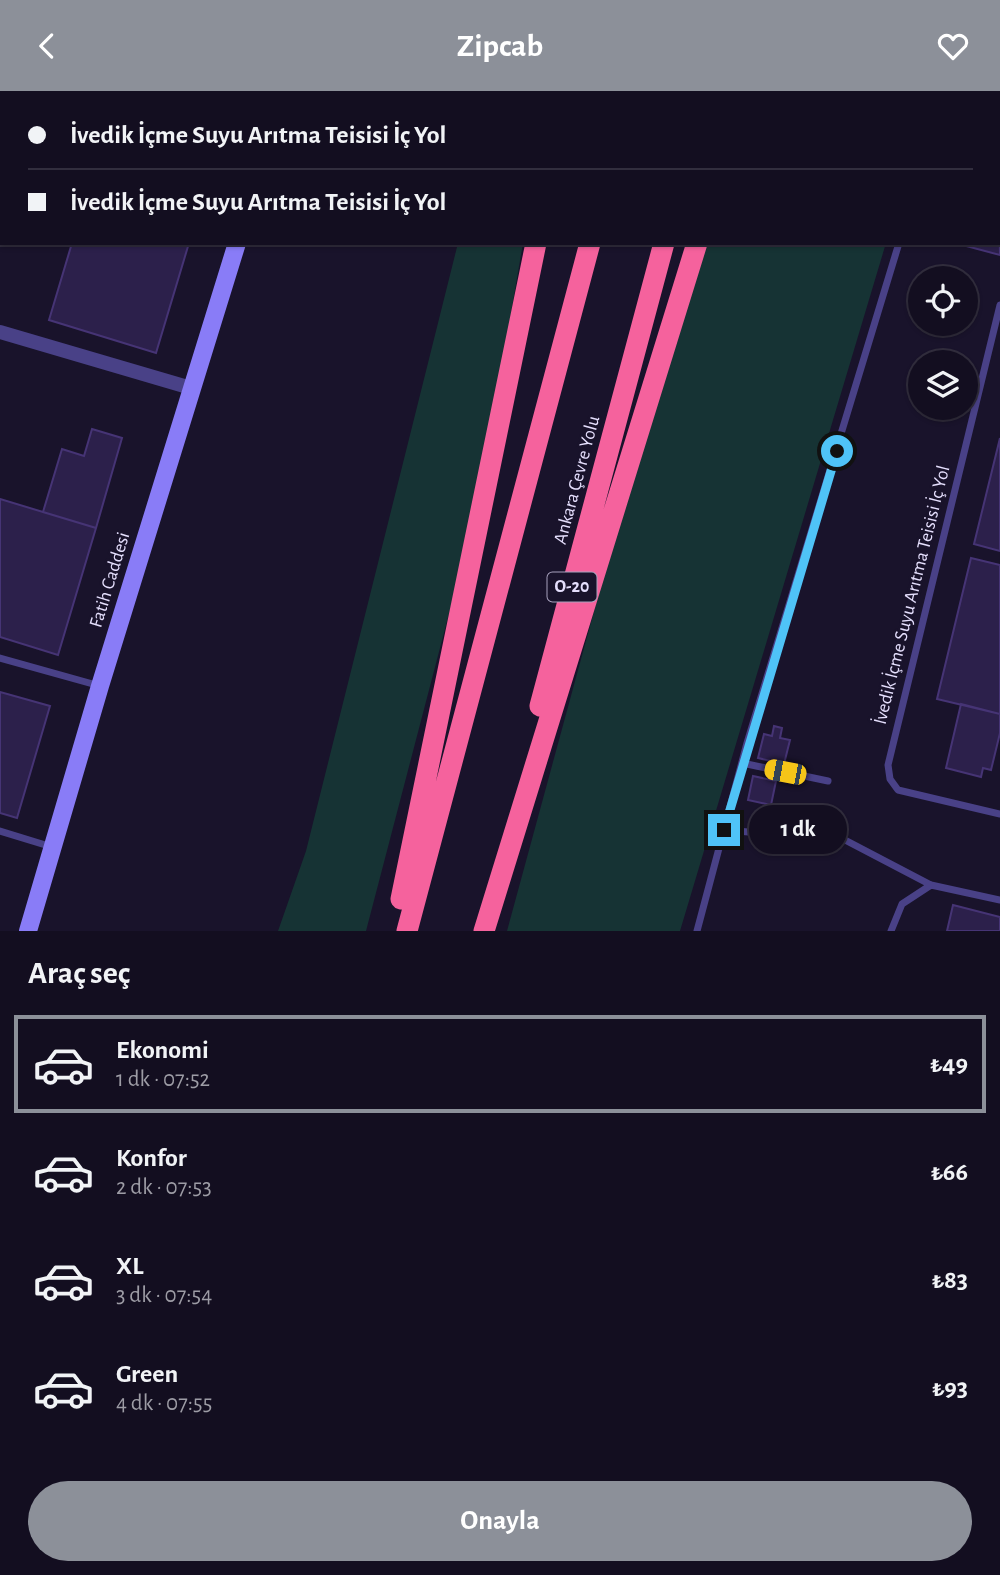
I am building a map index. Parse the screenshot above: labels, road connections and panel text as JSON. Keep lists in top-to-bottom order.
{
  "streets": {
    "highway": ["Ankara Çevre Yolu", "O-20"],
    "street": ["Fatih Caddesi"],
    "lane": ["İvedik İçme Suyu Arıtma Teisisi İç Yol"]
  },
  "page": {
    "header": "Zipcab",
    "banner": ["İvedik İçme Suyu Arıtma Teisisi İç Yol", "İvedik İçme Suyu Arıtma Teisisi İç Yol"],
    "bubble": "1 dk",
    "heading": "Araç seç",
    "list": [
      {
        "name": "Ekonomi",
        "note": "1 dk · 07:52",
        "value": "₺49"
      },
      {
        "name": "Konfor",
        "note": "2 dk · 07:53",
        "value": "₺66"
      },
      {
        "name": "XL",
        "note": "3 dk · 07:54",
        "value": "₺83"
      },
      {
        "name": "Green",
        "note": "4 dk · 07:55",
        "value": "₺93"
      }
    ],
    "buttons": "Onayla"
  }
}
